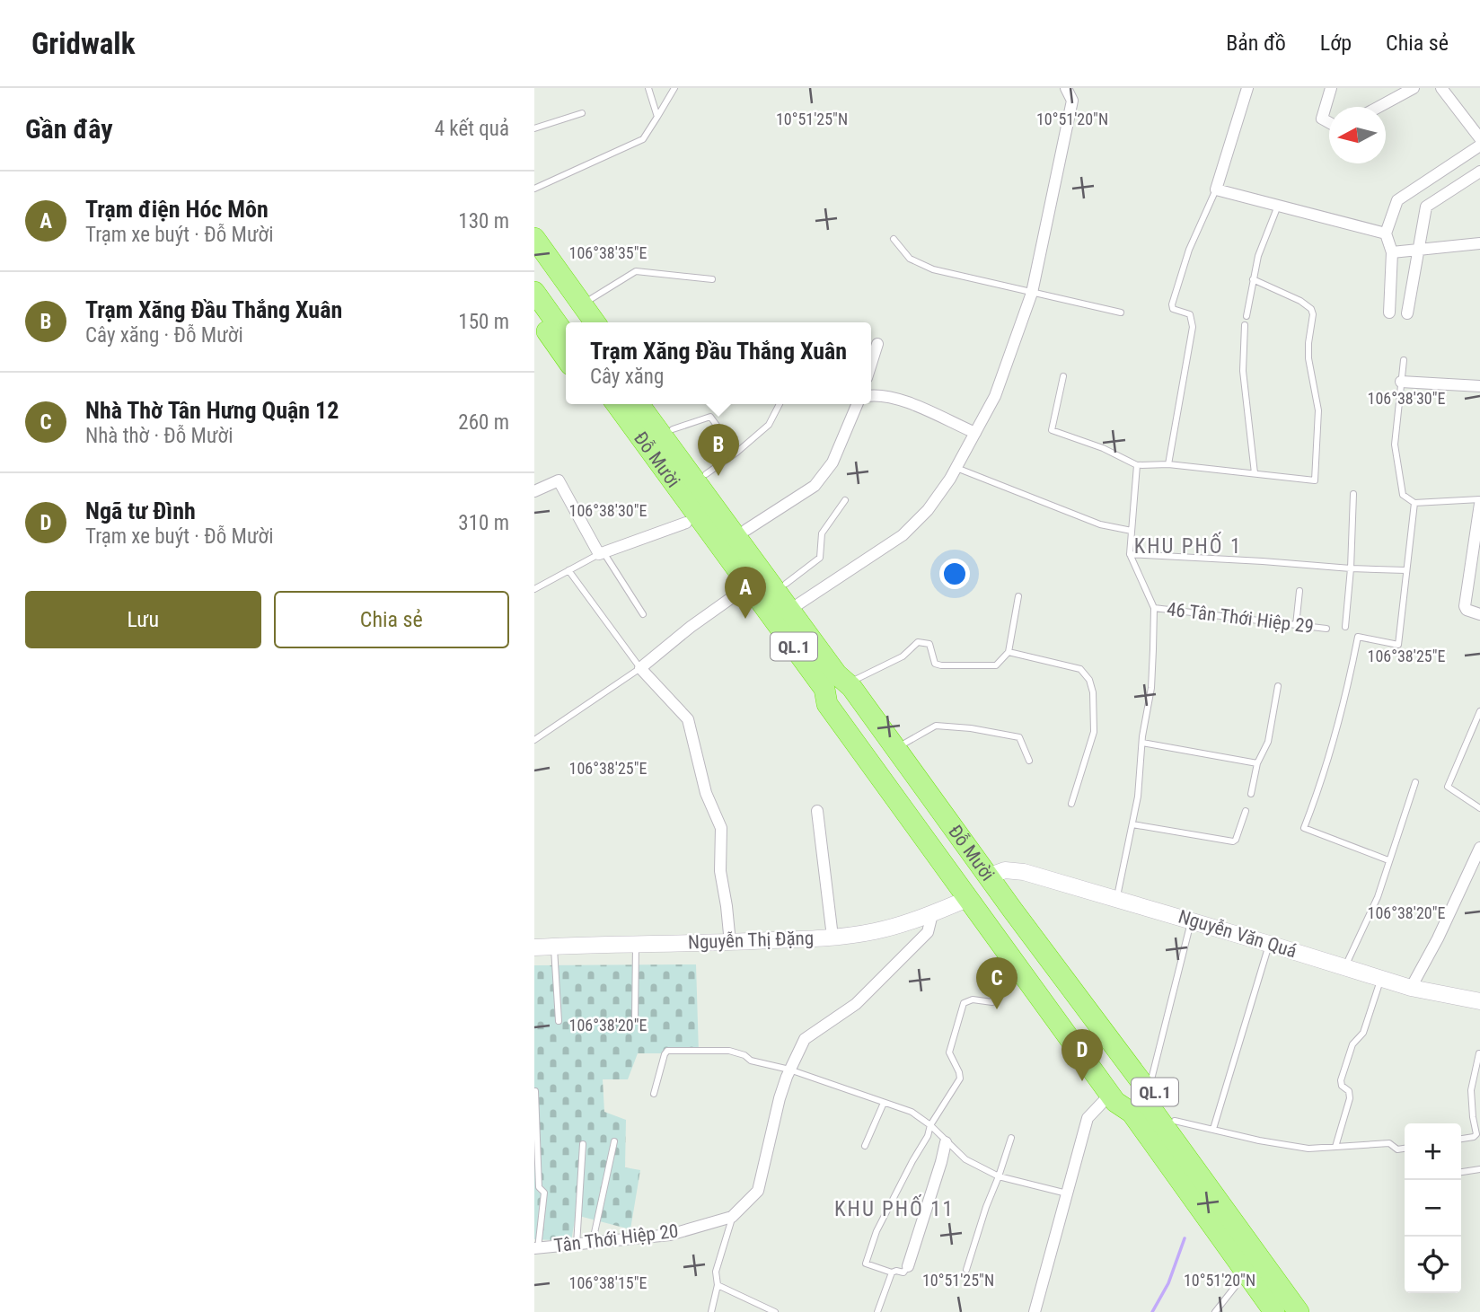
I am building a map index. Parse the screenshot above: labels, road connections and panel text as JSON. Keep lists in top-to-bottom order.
{
  "streets": {
    "highway": ["Đỗ Mười", "QL.1"],
    "main road": ["Nguyễn Văn Quá", "Nguyễn Thị Đặng"],
    "street": ["Tân Thới Hiệp 20"],
    "lane": ["46 Tân Thới Hiệp 29"]
  },
  "crossings": [
    ["Đỗ Mười", "Nguyễn Văn Quá"],
    ["Đỗ Mười", "Nguyễn Thị Đặng"],
    ["Nguyễn Thị Đặng", "Tân Thới Hiệp 20"]
  ],
  "districts": ["KHU PHỐ 1", "KHU PHỐ 11"],
  "north": "left",
  "page": {
    "header": "Gridwalk",
    "nav": ["Bản đồ", "Lớp", "Chia sẻ"],
    "heading": ["Gần đây", "4 kết quả"],
    "list": [
      {
        "mark": "A",
        "name": "Trạm điện Hóc Môn",
        "note": "Trạm xe buýt · Đỗ Mười",
        "value": "130 m"
      },
      {
        "mark": "B",
        "name": "Trạm Xăng Đầu Thắng Xuân",
        "note": "Cây xăng · Đỗ Mười",
        "value": "150 m"
      },
      {
        "mark": "C",
        "name": "Nhà Thờ Tân Hưng Quận 12",
        "note": "Nhà thờ · Đỗ Mười",
        "value": "260 m"
      },
      {
        "mark": "D",
        "name": "Ngã tư Đình",
        "note": "Trạm xe buýt · Đỗ Mười",
        "value": "310 m"
      }
    ],
    "popup": ["Trạm Xăng Đầu Thắng Xuân", "Cây xăng"],
    "pins": [
      "B",
      "A",
      "C",
      "D"
    ],
    "buttons": ["Lưu", "Chia sẻ"],
    "map_buttons": ["+", "−"]
  },
  "coordinates": [
    "10°51'25\"N",
    "10°51'20\"N",
    "106°38'35\"E",
    "106°38'30\"E",
    "106°38'25\"E",
    "106°38'20\"E",
    "106°38'15\"E"
  ]
}
